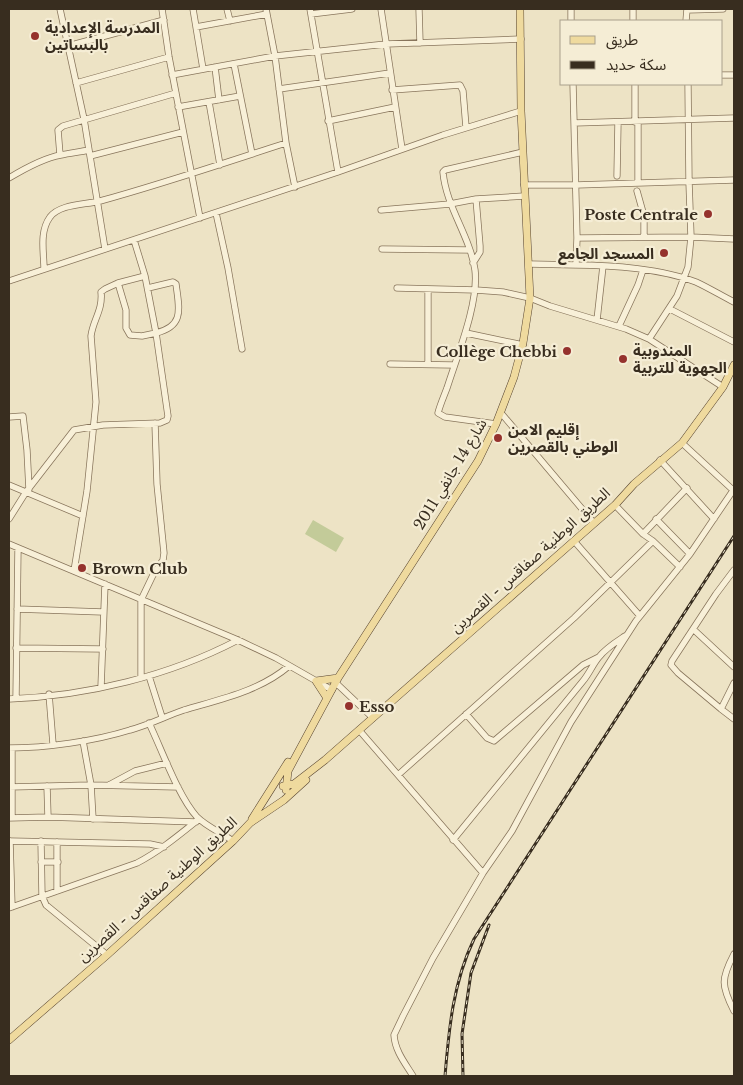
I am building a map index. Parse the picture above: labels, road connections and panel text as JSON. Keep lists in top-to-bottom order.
{
  "streets": {
    "main road": ["شارع 14 جانفي 2011", "الطريق الوطنية صفاقس - القصرين"]
  },
  "crossings": [
    ["شارع 14 جانفي 2011", "الطريق الوطنية صفاقس - القصرين"]
  ],
  "places": [
    "المدرسة الإعدادية بالبساتين",
    "Poste Centrale",
    "المسجد الجامع",
    "Collège Chebbi",
    "المندوبية الجهوية للتربية",
    "إقليم الامن الوطني بالقصرين",
    "Brown Club",
    "Esso"
  ],
  "legend": ["طريق", "سكة حديد"]
}
